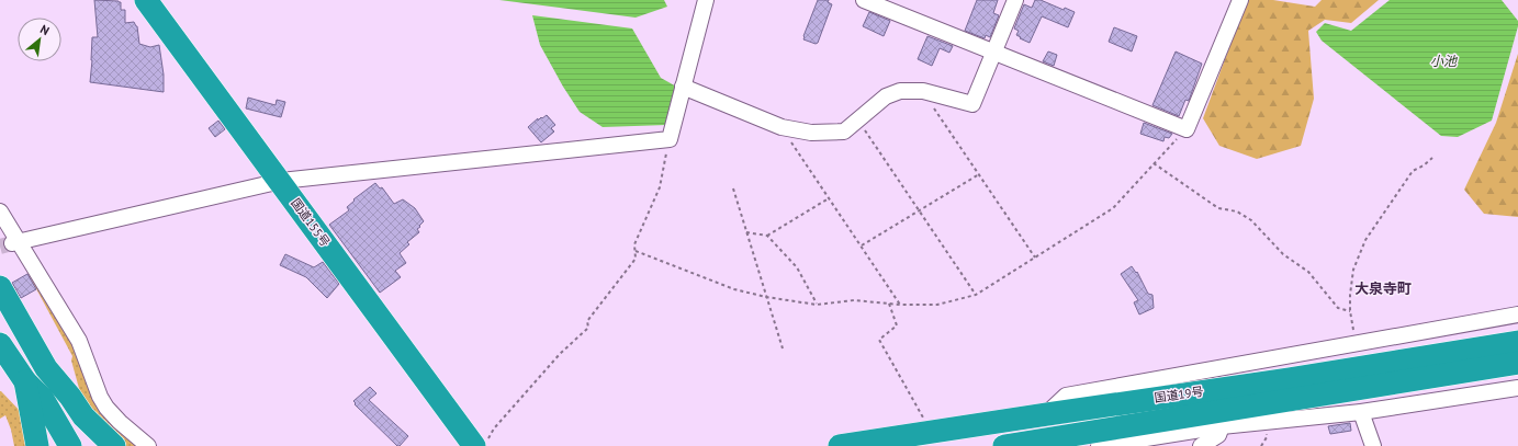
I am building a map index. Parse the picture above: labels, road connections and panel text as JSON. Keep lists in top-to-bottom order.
{
  "streets": {
    "highway": ["国道155号", "国道19号"]
  },
  "districts": ["大泉寺町"],
  "water": ["小池"],
  "north": "top right"
}
